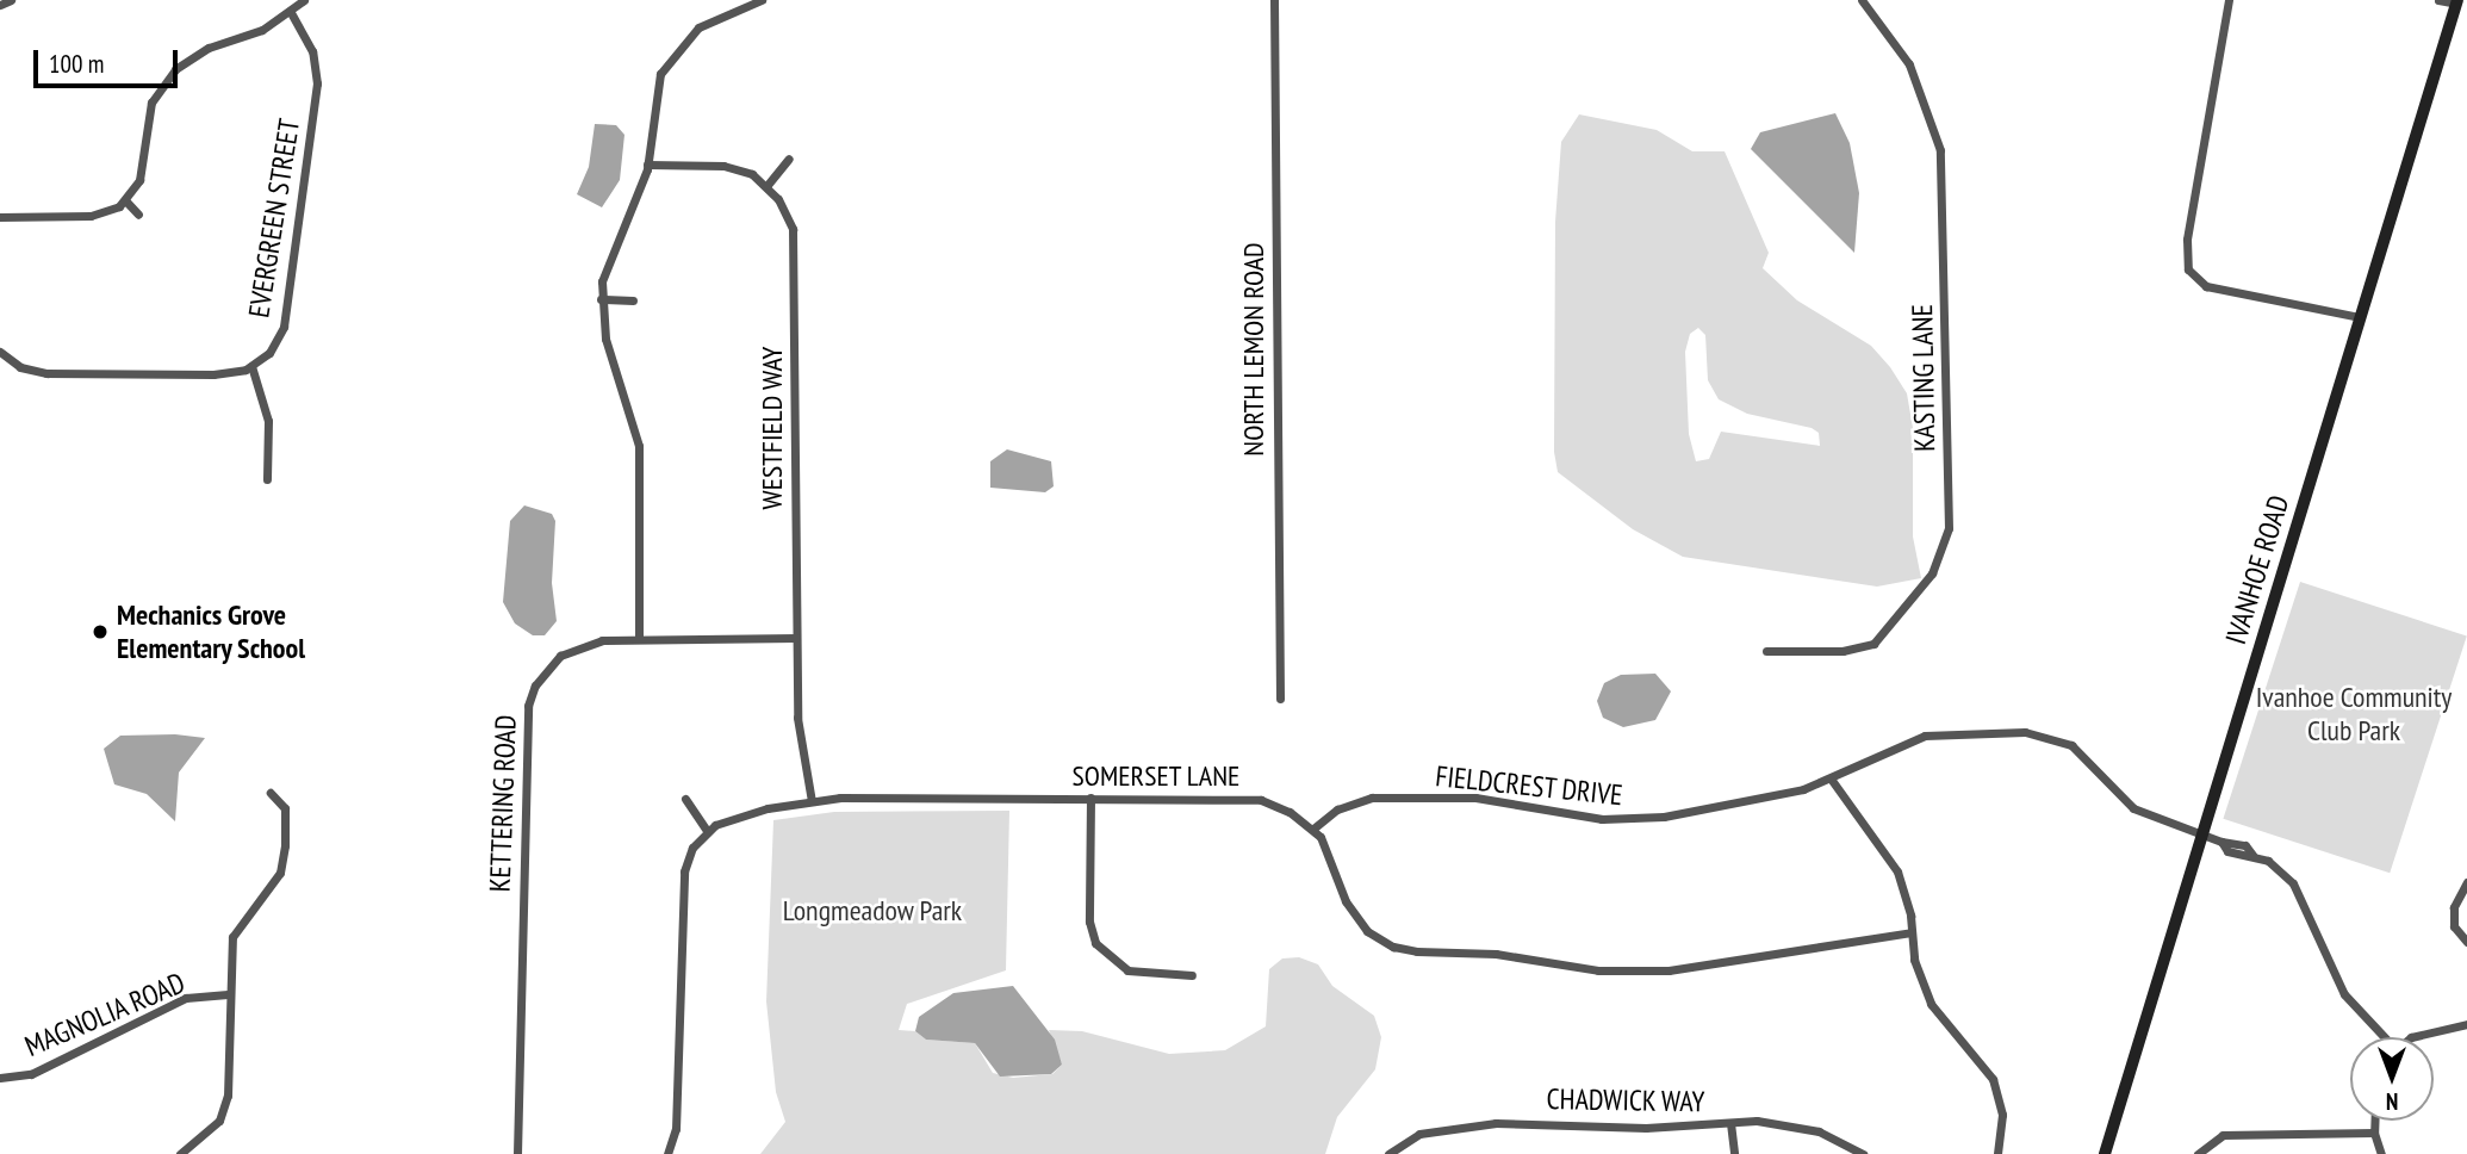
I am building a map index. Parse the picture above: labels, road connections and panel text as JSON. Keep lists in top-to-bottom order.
{
  "streets": {
    "main road": ["IVANHOE ROAD"],
    "street": [
      "EVERGREEN STREET",
      "NORTH LEMON ROAD",
      "KASTING LANE",
      "WESTFIELD WAY",
      "SOMERSET LANE",
      "FIELDCREST DRIVE",
      "KETTERING ROAD",
      "MAGNOLIA ROAD",
      "CHADWICK WAY"
    ]
  },
  "crossings": [
    ["WESTFIELD WAY", "SOMERSET LANE"],
    ["WESTFIELD WAY", "KETTERING ROAD"],
    ["IVANHOE ROAD", "FIELDCREST DRIVE"],
    ["SOMERSET LANE", "FIELDCREST DRIVE"]
  ],
  "parks": ["Ivanhoe Community Club Park", "Longmeadow Park"],
  "places": ["Mechanics Grove Elementary School"],
  "scale_bar": "100 m",
  "north": "bottom"
}
